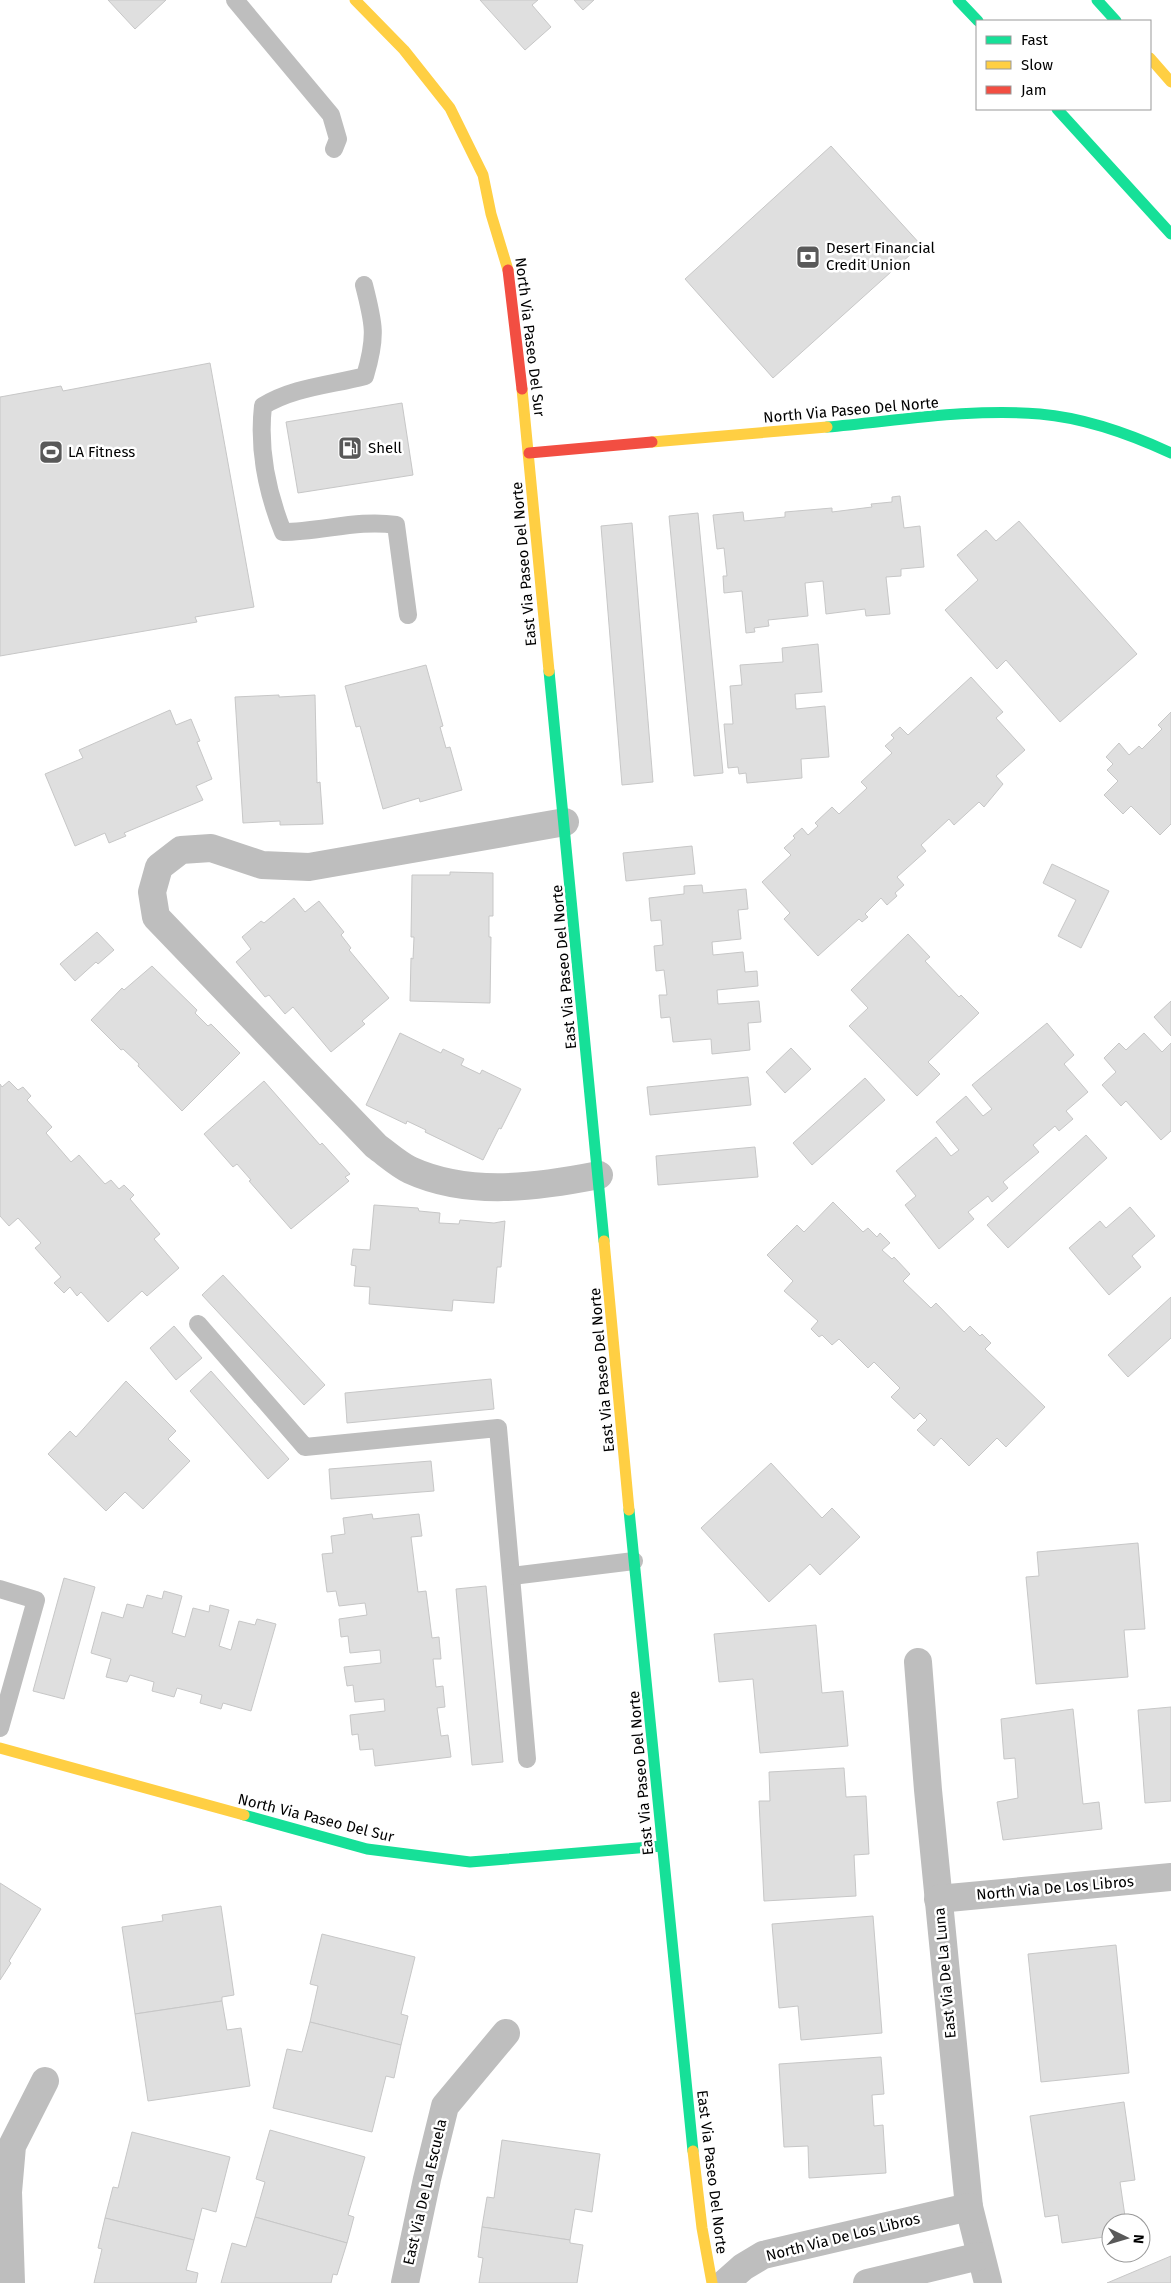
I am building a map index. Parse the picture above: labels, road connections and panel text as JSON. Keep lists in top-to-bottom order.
{
  "streets": {
    "street": [
      "North Via Paseo Del Sur",
      "North Via Paseo Del Norte",
      "East Via Paseo Del Norte",
      "North Via De Los Libros",
      "East Via De La Luna",
      "East Via De La Escuela"
    ]
  },
  "crossings": [
    ["North Via Paseo Del Sur", "North Via Paseo Del Norte"],
    ["North Via Paseo Del Sur", "East Via Paseo Del Norte"],
    ["North Via Paseo Del Norte", "East Via Paseo Del Norte"],
    ["North Via De Los Libros", "East Via De La Luna"]
  ],
  "places": {
    "bank": ["Desert Financial Credit Union"],
    "fuel station": ["Shell"],
    "sports": ["LA Fitness"]
  },
  "legend": ["Fast", "Slow", "Jam"],
  "north": "right"
}
